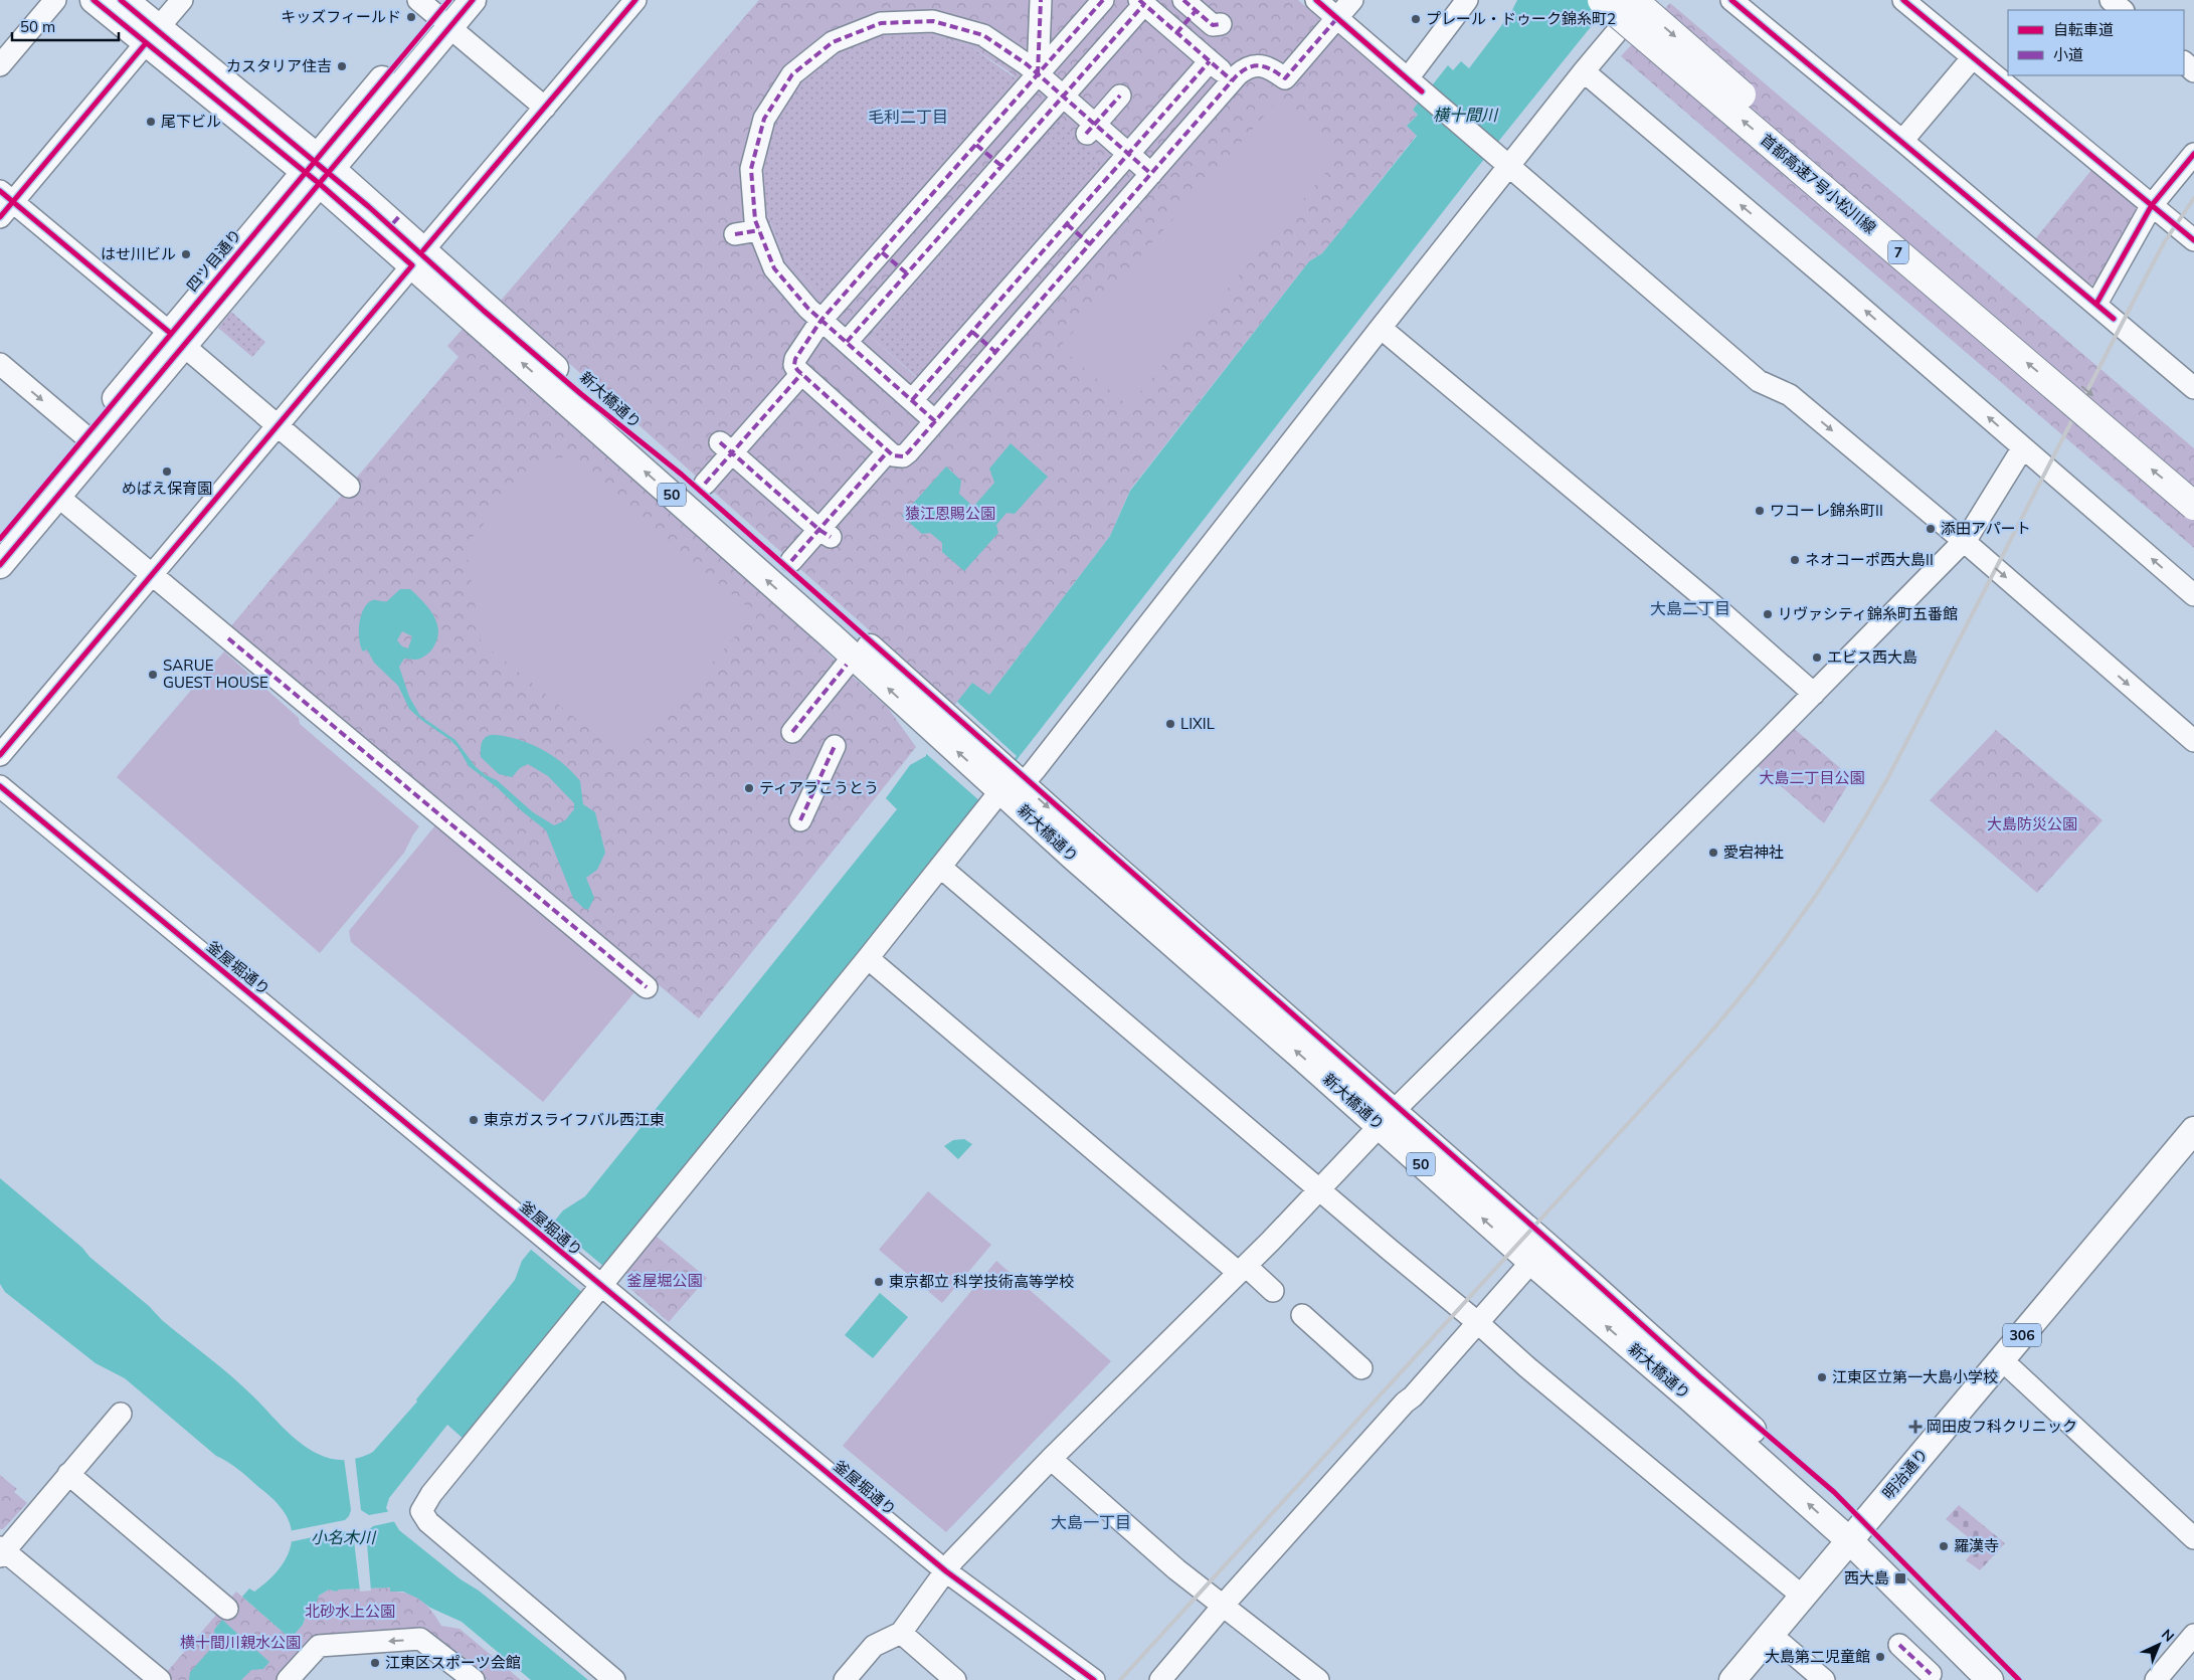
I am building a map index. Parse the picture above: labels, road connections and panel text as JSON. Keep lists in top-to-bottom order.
{
  "streets": {
    "highway": ["首都高速7号小松川線", "7"],
    "main road": [
      "四ツ目通り",
      "新大橋通り",
      "50",
      "306",
      "明治通り"
    ],
    "street": ["釜屋堀通り"]
  },
  "crossings": [
    ["四ツ目通り", "新大橋通り"],
    ["新大橋通り", "明治通り"]
  ],
  "districts": ["毛利二丁目", "大島二丁目", "大島一丁目"],
  "water": ["横十間川", "小名木川"],
  "parks": [
    "猿江恩賜公園",
    "大島二丁目公園",
    "大島防災公園",
    "釜屋堀公園",
    "北砂水上公園",
    "横十間川親水公園"
  ],
  "places": {
    "other": [
      "キッズフィールド",
      "プレール・ドゥーク錦糸町2",
      "カスタリア住吉",
      "尾下ビル",
      "はせ川ビル",
      "めばえ保育園",
      "ワコーレ錦糸町II",
      "添田アパート",
      "ネオコーポ西大島II",
      "リヴァシティ錦糸町五番館",
      "エビス西大島",
      "SARUE GUEST HOUSE",
      "LIXIL",
      "ティアラこうとう",
      "愛宕神社",
      "東京ガスライフバル西江東",
      "東京都立 科学技術高等学校",
      "江東区立第一大島小学校",
      "羅漢寺",
      "大島第二児童館",
      "江東区スポーツ会館"
    ],
    "health": ["岡田皮フ科クリニック"],
    "transit": ["西大島"]
  },
  "legend": ["自転車道", "小道"],
  "scale_bar": "50 m",
  "north": "top right"
}
